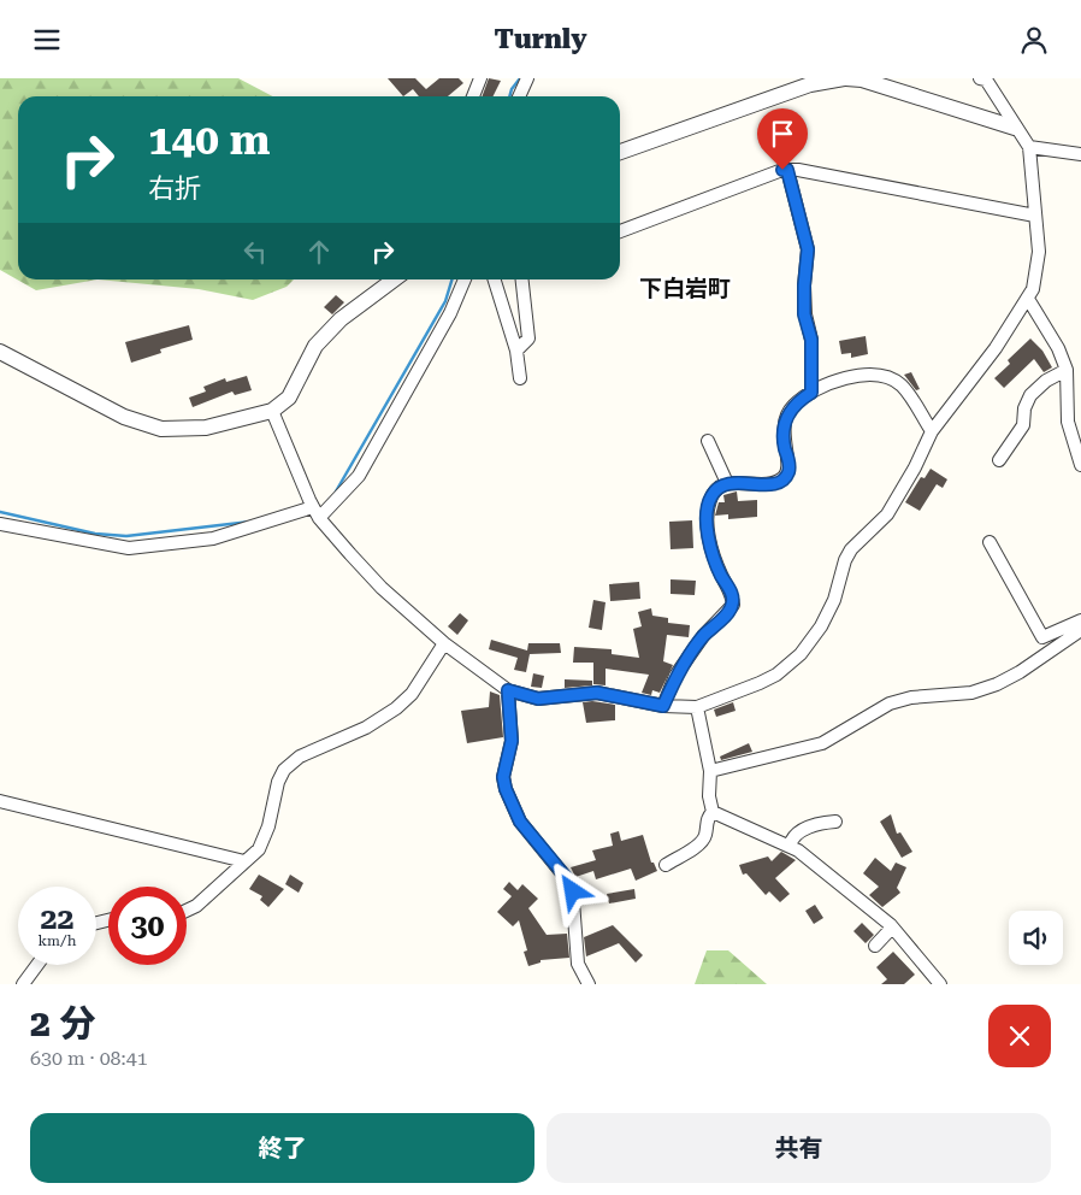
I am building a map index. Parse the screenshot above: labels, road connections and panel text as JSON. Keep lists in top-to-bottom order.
{
  "districts": ["下白岩町"],
  "page": {
    "header": "Turnly",
    "turn": ["140 m", "右折"],
    "speed": "22 km/h",
    "limit": "30",
    "heading": ["2 分", "630 m · 08:41"],
    "buttons": ["終了", "共有"]
  }
}
